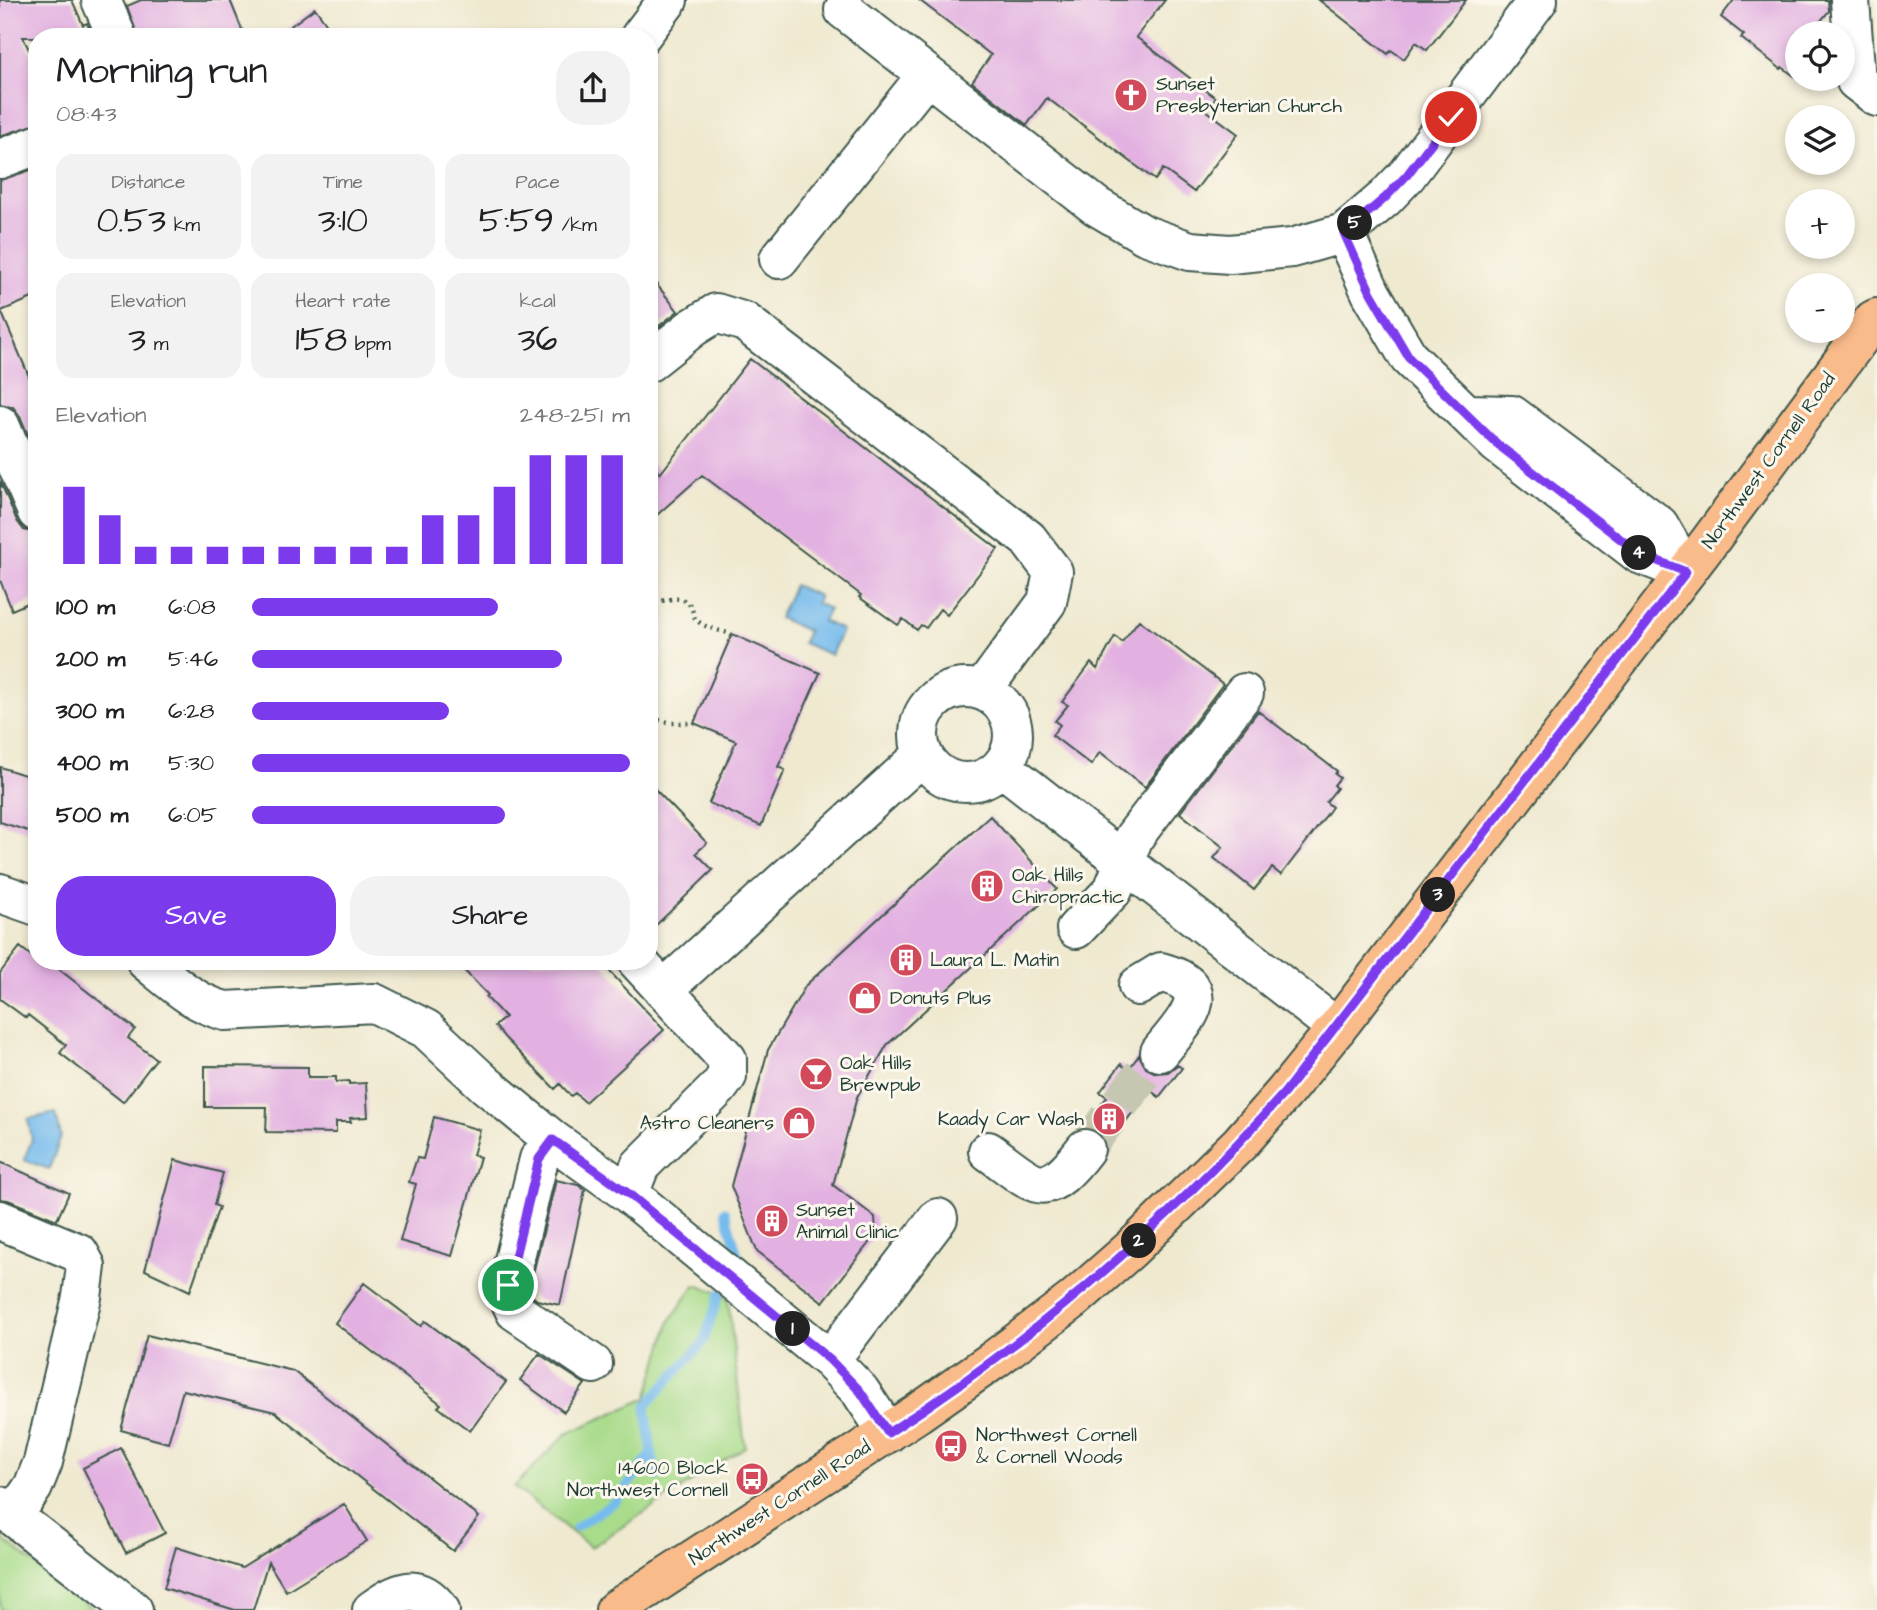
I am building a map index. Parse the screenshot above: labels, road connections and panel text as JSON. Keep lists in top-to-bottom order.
{
  "streets": {
    "main road": ["Northwest Cornell Road"]
  },
  "places": {
    "church": ["Sunset Presbyterian Church"],
    "building": [
      "Oak Hills Chiropractic",
      "Laura L. Matin",
      "Kaady Car Wash",
      "Sunset Animal Clinic"
    ],
    "shop": ["Donuts Plus", "Astro Cleaners"],
    "bar": ["Oak Hills Brewpub"],
    "bus stop": ["Northwest Cornell & Cornell Woods", "14600 Block Northwest Cornell"]
  },
  "page": {
    "map_buttons": ["+", "−"],
    "heading": ["Morning run", "08:43"],
    "stats": [
      ["Distance", "0.53 km"],
      ["Time", "3:10"],
      ["Pace", "5:59 /km"],
      ["Elevation", "3 m"],
      ["Heart rate", "158 bpm"],
      ["kcal", "36"]
    ],
    "pins": [
      "5",
      "4",
      "3",
      "2",
      "1"
    ],
    "chart": ["Elevation", "248–251 m"],
    "list": [
      {
        "name": "100 m",
        "note": "6:08"
      },
      {
        "name": "200 m",
        "note": "5:46"
      },
      {
        "name": "300 m",
        "note": "6:28"
      },
      {
        "name": "400 m",
        "note": "5:30"
      },
      {
        "name": "500 m",
        "note": "6:05"
      }
    ],
    "buttons": ["Save", "Share"]
  }
}
